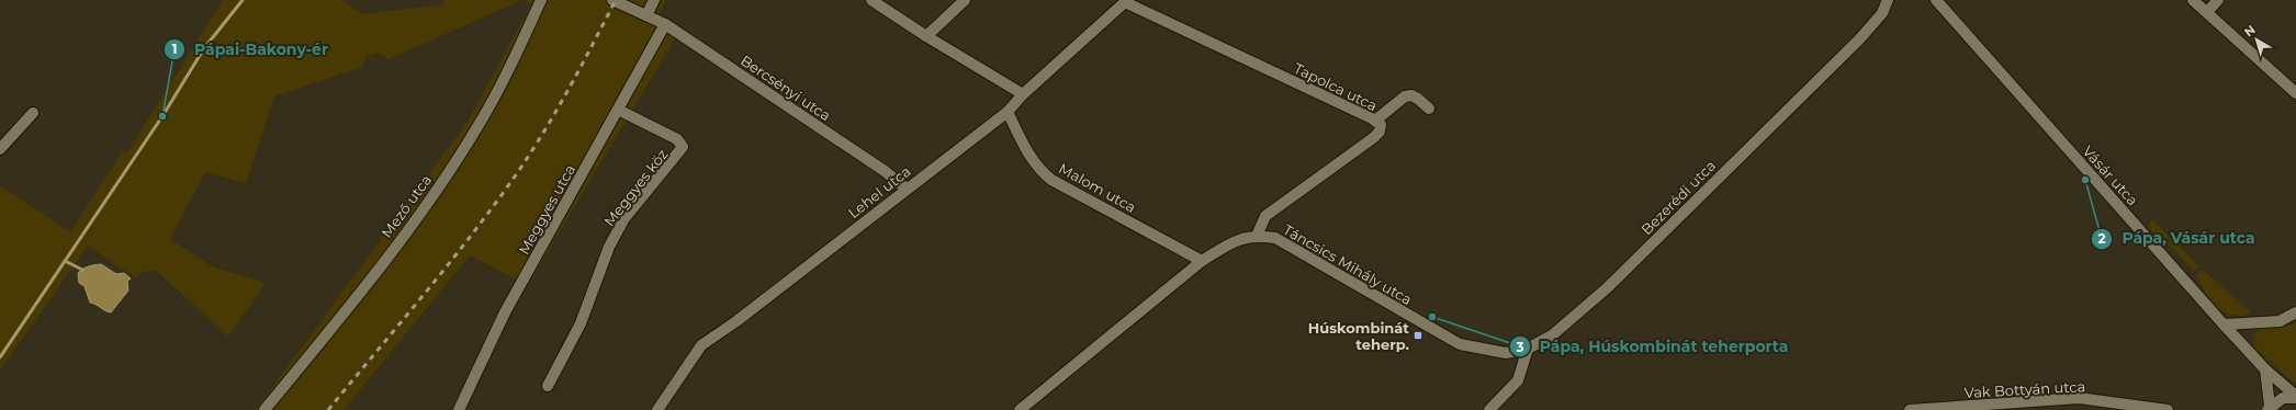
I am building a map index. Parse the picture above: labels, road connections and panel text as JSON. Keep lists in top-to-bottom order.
{
  "streets": {
    "street": [
      "Tapolca utca",
      "Bercsényi utca",
      "Vásár utca",
      "Meggyes köz",
      "Malom utca",
      "Lehel utca",
      "Bezerédi utca",
      "Mező utca",
      "Meggyes utca",
      "Táncsics Mihály utca",
      "Vak Bottyán utca"
    ]
  },
  "crossings": [
    ["Tapolca utca", "Lehel utca"],
    ["Tapolca utca", "Táncsics Mihály utca"],
    ["Bercsényi utca", "Lehel utca"],
    ["Bercsényi utca", "Meggyes utca"],
    ["Meggyes köz", "Meggyes utca"],
    ["Malom utca", "Lehel utca"],
    ["Malom utca", "Táncsics Mihály utca"],
    ["Bezerédi utca", "Táncsics Mihály utca"]
  ],
  "places": {
    "other": ["Pápai-Bakony-ér", "Pápa, Vásár utca", "Pápa, Húskombinát teherporta"],
    "transit": ["Húskombinát teherp."]
  },
  "north": "top left"
}
